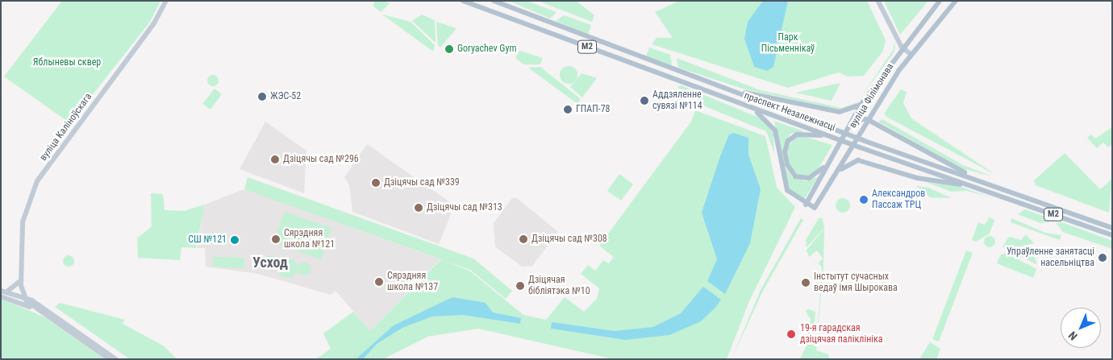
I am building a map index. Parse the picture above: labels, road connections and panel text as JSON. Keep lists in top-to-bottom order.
{
  "streets": {
    "main road": [
      "М2",
      "вуліца Філімонава",
      "праспект Незалежнасці",
      "вуліца Каліноўскага"
    ]
  },
  "districts": ["Усход"],
  "parks": ["Парк Пісьменнікаў", "Яблыневы сквер"],
  "places": [
    "Goryachev Gym",
    "ЖЭС-52",
    "Аддзяленне сувязі №114",
    "ГПАП-78",
    "Дзіцячы сад №296",
    "Дзіцячы сад №339",
    "Александров Пассаж ТРЦ",
    "Дзіцячы сад №313",
    "Сярэдняя школа №121",
    "Дзіцячы сад №308",
    "СШ №121",
    "Упраўленне занятасці насельніцтва",
    "Сярэдняя школа №137",
    "Інстытут сучасных ведаў імя Шырокава",
    "Дзіцячая бібліятэка №10",
    "19-я гарадская дзіцячая паліклініка"
  ],
  "north": "bottom left"
}
